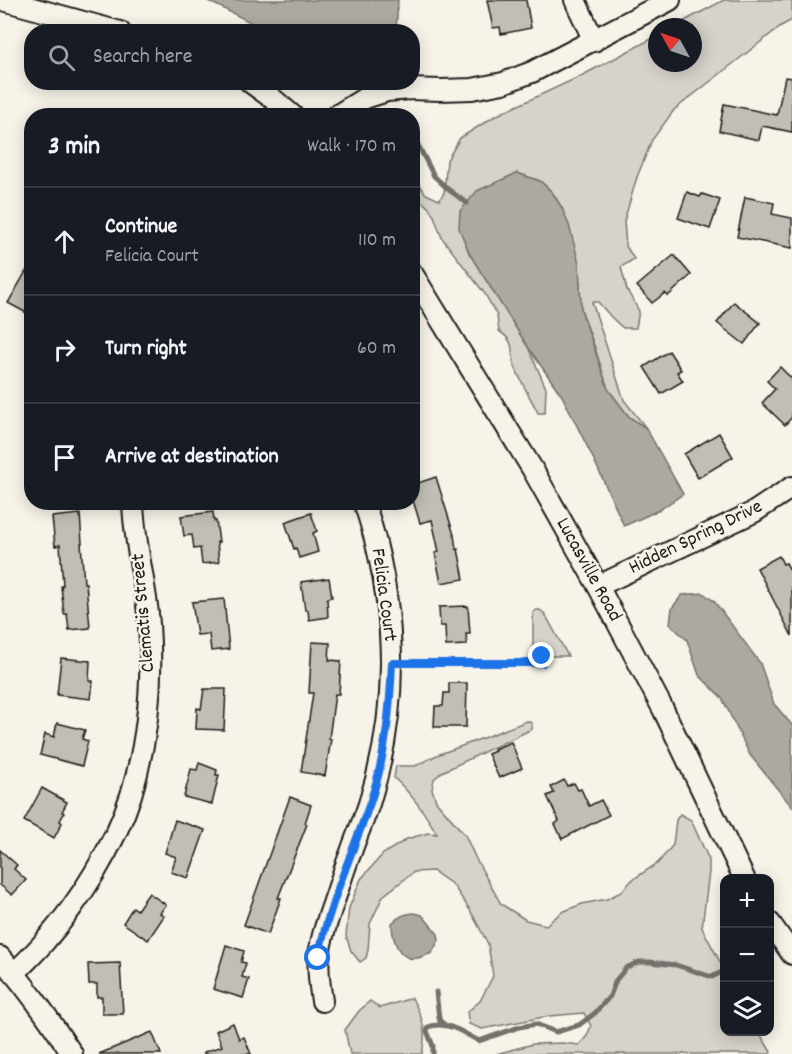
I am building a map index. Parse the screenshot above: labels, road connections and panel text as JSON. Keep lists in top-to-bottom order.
{
  "streets": {
    "street": [
      "Hidden Spring Drive",
      "Lucasville Road",
      "Felicia Court",
      "Clematis Street"
    ]
  },
  "crossings": [
    ["Hidden Spring Drive", "Lucasville Road"]
  ],
  "north": "top left",
  "page": {
    "search": "Search here",
    "heading": ["3 min", "Walk · 170 m"],
    "list": [
      ["Continue", "Felicia Court", "110 m"],
      ["Turn right", "60 m"],
      "Arrive at destination"
    ],
    "map_buttons": ["+", "−"]
  }
}
